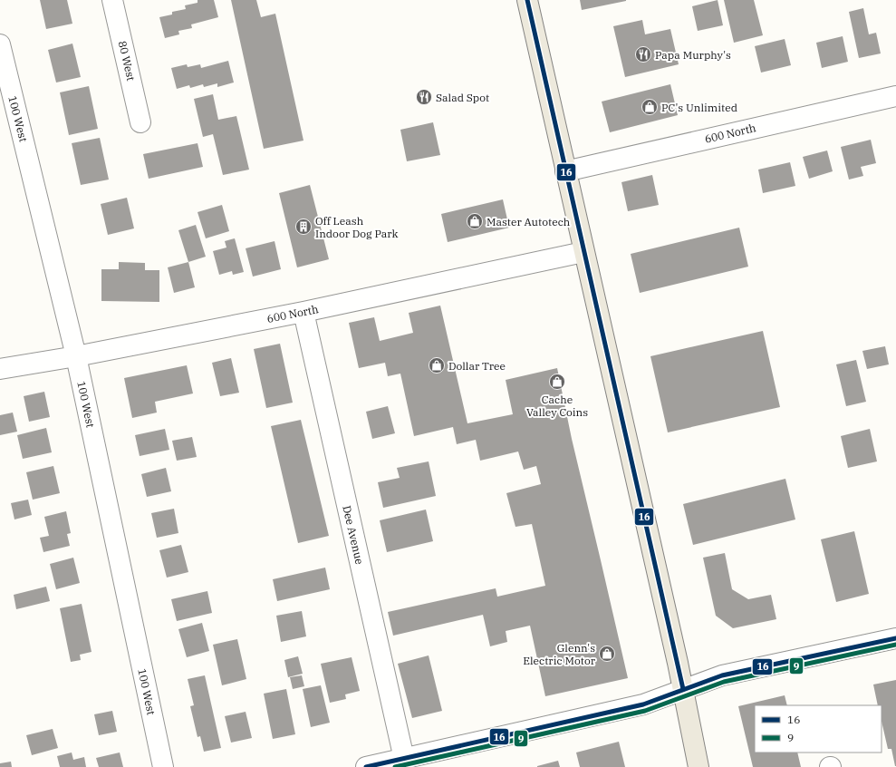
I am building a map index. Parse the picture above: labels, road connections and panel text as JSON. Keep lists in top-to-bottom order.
{
  "streets": {
    "street": [
      "80 West",
      "100 West",
      "600 North",
      "Dee Avenue"
    ]
  },
  "crossings": [
    ["100 West", "600 North"],
    ["600 North", "Dee Avenue"]
  ],
  "places": {
    "restaurant": ["Papa Murphy's", "Salad Spot"],
    "shop": [
      "PC's Unlimited",
      "Master Autotech",
      "Dollar Tree",
      "Cache Valley Coins",
      "Glenn's Electric Motor"
    ],
    "building": ["Off Leash Indoor Dog Park"]
  },
  "lines": ["transit line 16", "transit line 9"],
  "legend": ["16", "9"]
}
